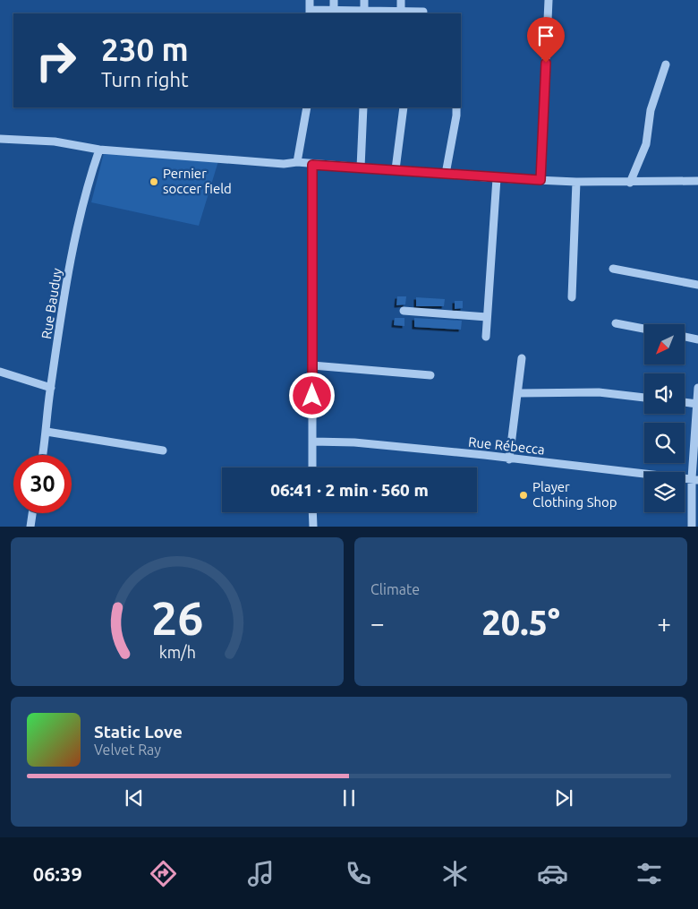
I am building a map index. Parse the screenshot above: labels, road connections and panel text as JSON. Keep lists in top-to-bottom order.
{
  "streets": {
    "street": ["Rue Bauduy", "Rue Rébecca"]
  },
  "places": ["Pernier soccer field", "Player Clothing Shop"],
  "north": "bottom left",
  "page": {
    "turn": ["230 m", "Turn right"],
    "limit": "30",
    "trip": "06:41 · 2 min · 560 m",
    "tile": "Climate",
    "heat": ["−", "20.5°", "+"],
    "song": ["Static Love", "Velvet Ray"],
    "tabs": "06:39",
    "gauge": ["26", "km/h"]
  }
}
